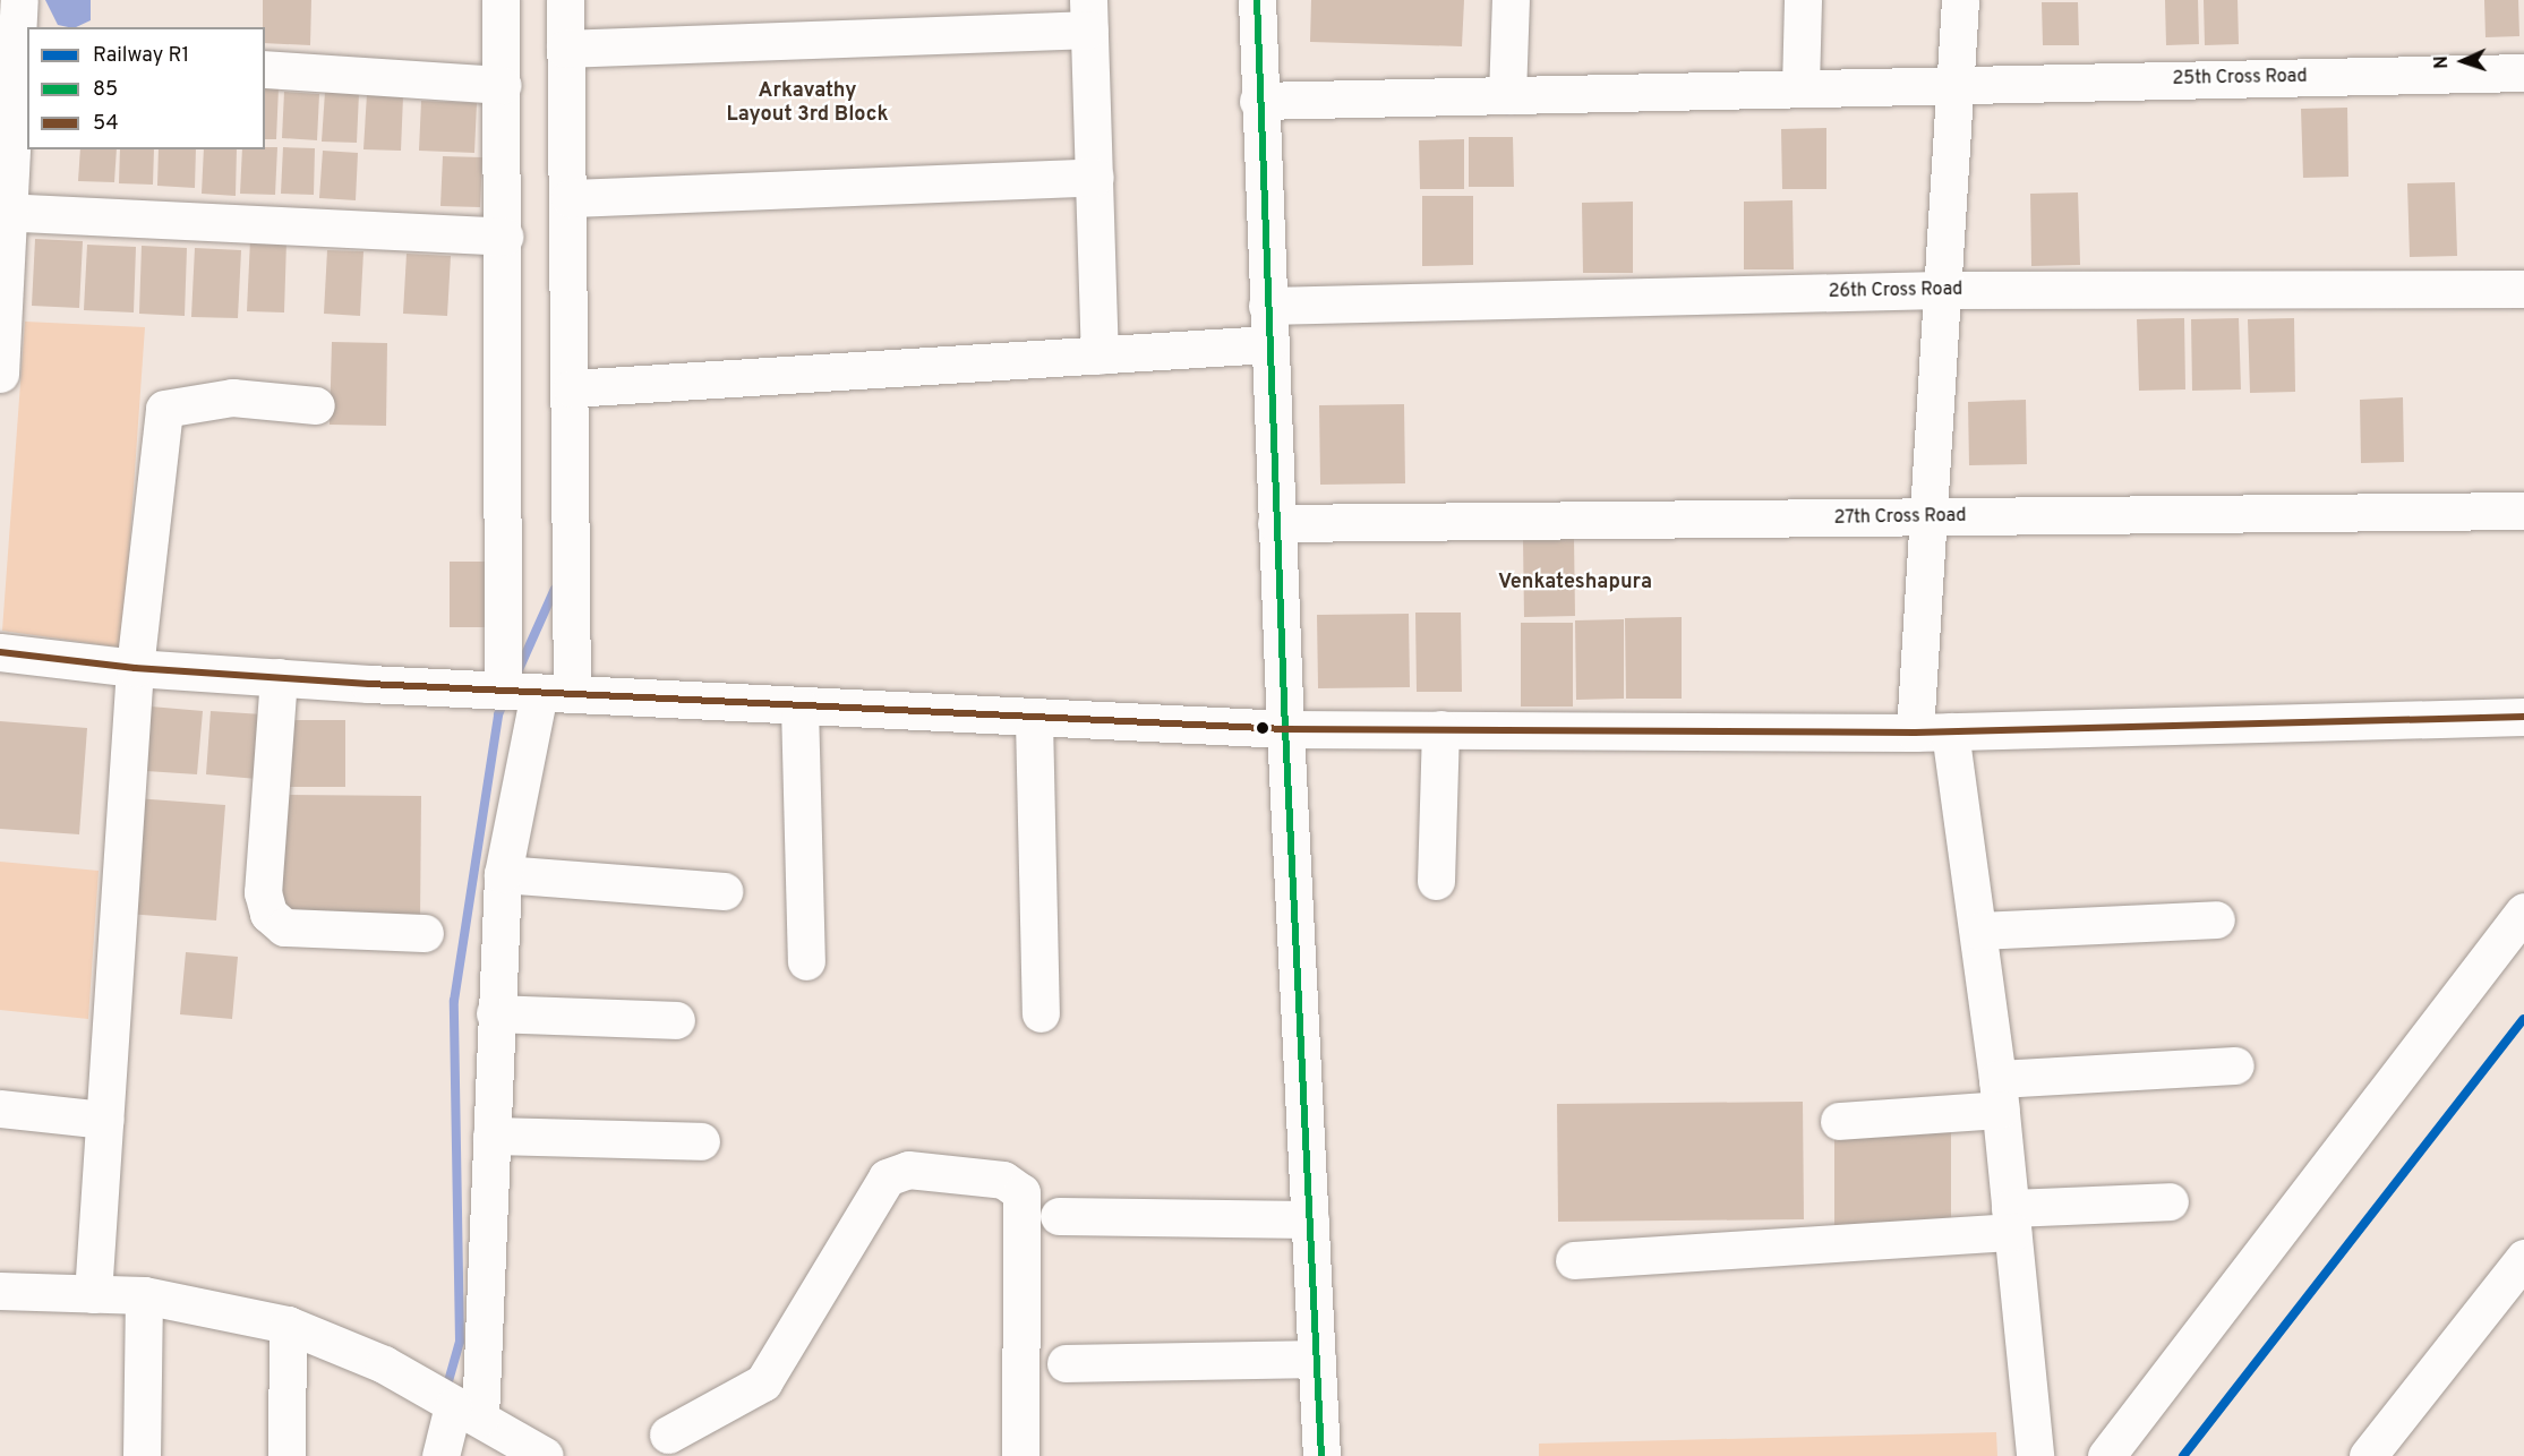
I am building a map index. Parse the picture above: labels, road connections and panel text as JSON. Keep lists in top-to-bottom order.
{
  "streets": {
    "street": ["25th Cross Road", "26th Cross Road", "27th Cross Road"]
  },
  "districts": ["Arkavathy Layout 3rd Block", "Venkateshapura"],
  "lines": ["transit line 85", "transit line 54", "rail line R1"],
  "legend": ["Railway R1", "85", "54"],
  "north": "left"
}
